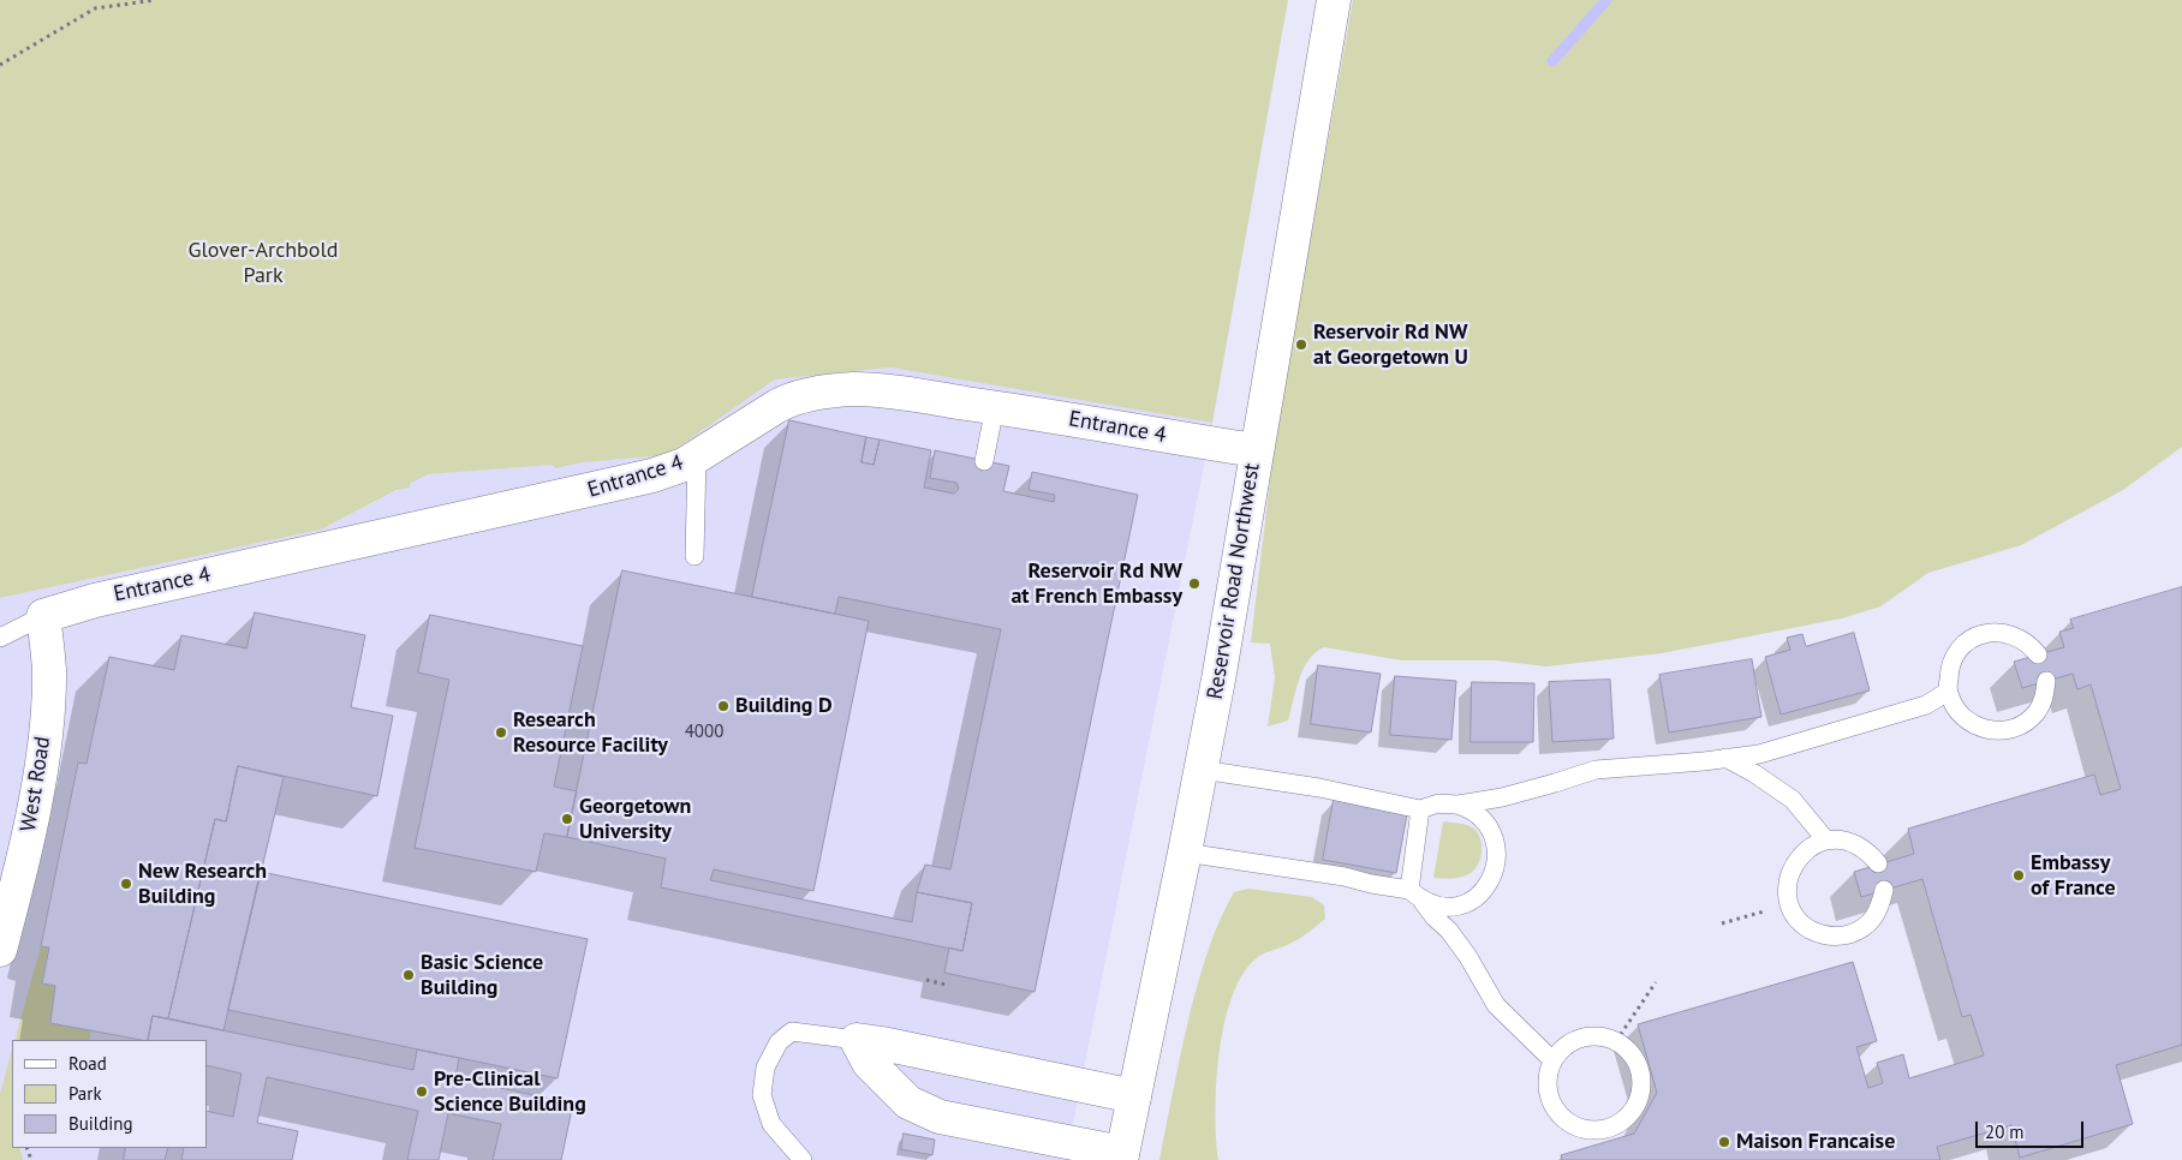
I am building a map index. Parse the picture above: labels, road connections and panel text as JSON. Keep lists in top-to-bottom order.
{
  "streets": {
    "street": ["Entrance 4", "Reservoir Road Northwest", "West Road"]
  },
  "crossings": [
    ["Entrance 4", "Reservoir Road Northwest"],
    ["Entrance 4", "West Road"]
  ],
  "parks": ["Glover-Archbold Park"],
  "places": [
    "Reservoir Rd NW at Georgetown U",
    "Reservoir Rd NW at French Embassy",
    "Building D",
    "Research Resource Facility",
    "Georgetown University",
    "Embassy of France",
    "New Research Building",
    "Basic Science Building",
    "Pre-Clinical Science Building",
    "Maison Francaise"
  ],
  "house_numbers": ["4000"],
  "legend": ["Road", "Park", "Building"],
  "scale_bar": "20 m"
}
